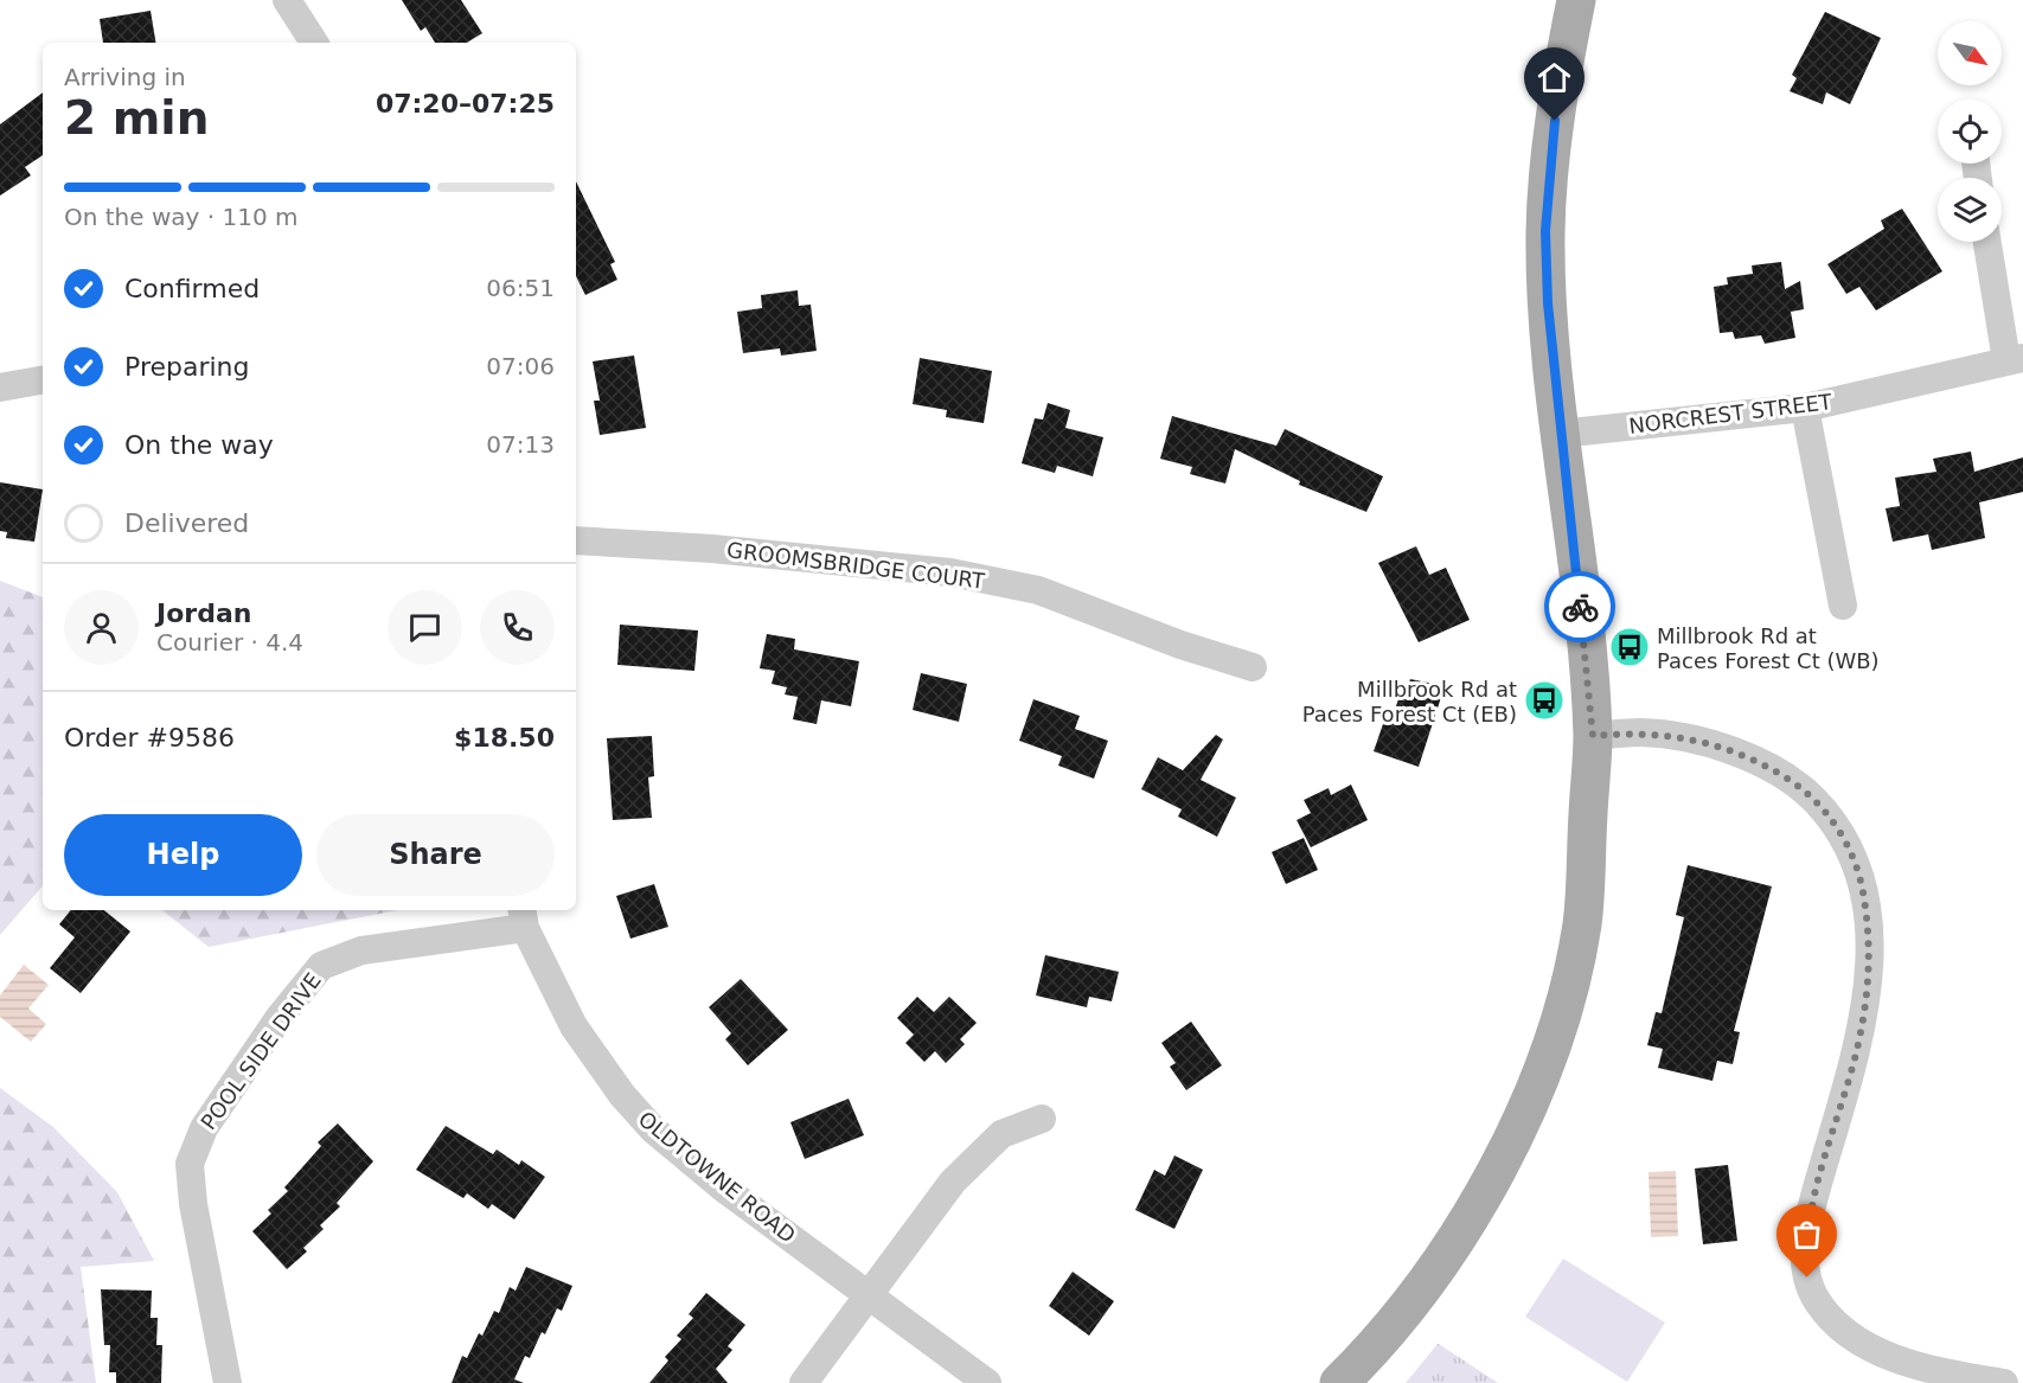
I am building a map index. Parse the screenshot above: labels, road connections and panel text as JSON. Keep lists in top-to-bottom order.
{
  "streets": {
    "street": [
      "NORCREST STREET",
      "GROOMSBRIDGE COURT",
      "POOL SIDE DRIVE",
      "OLDTOWNE ROAD"
    ]
  },
  "crossings": [
    ["POOL SIDE DRIVE", "OLDTOWNE ROAD"]
  ],
  "places": {
    "bus stop": ["Millbrook Rd at Paces Forest Ct (WB)", "Millbrook Rd at Paces Forest Ct (EB)"]
  },
  "north": "bottom right",
  "page": {
    "heading": ["2 min", "Arriving in", "07:20–07:25"],
    "panel": [
      "Jordan",
      "Courier · 4.4",
      "Order #9586",
      "$18.50"
    ],
    "bar": "On the way · 110 m",
    "list": [
      ["Confirmed", "06:51"],
      ["Preparing", "07:06"],
      ["On the way", "07:13"],
      "Delivered"
    ],
    "buttons": ["Help", "Share"]
  }
}
